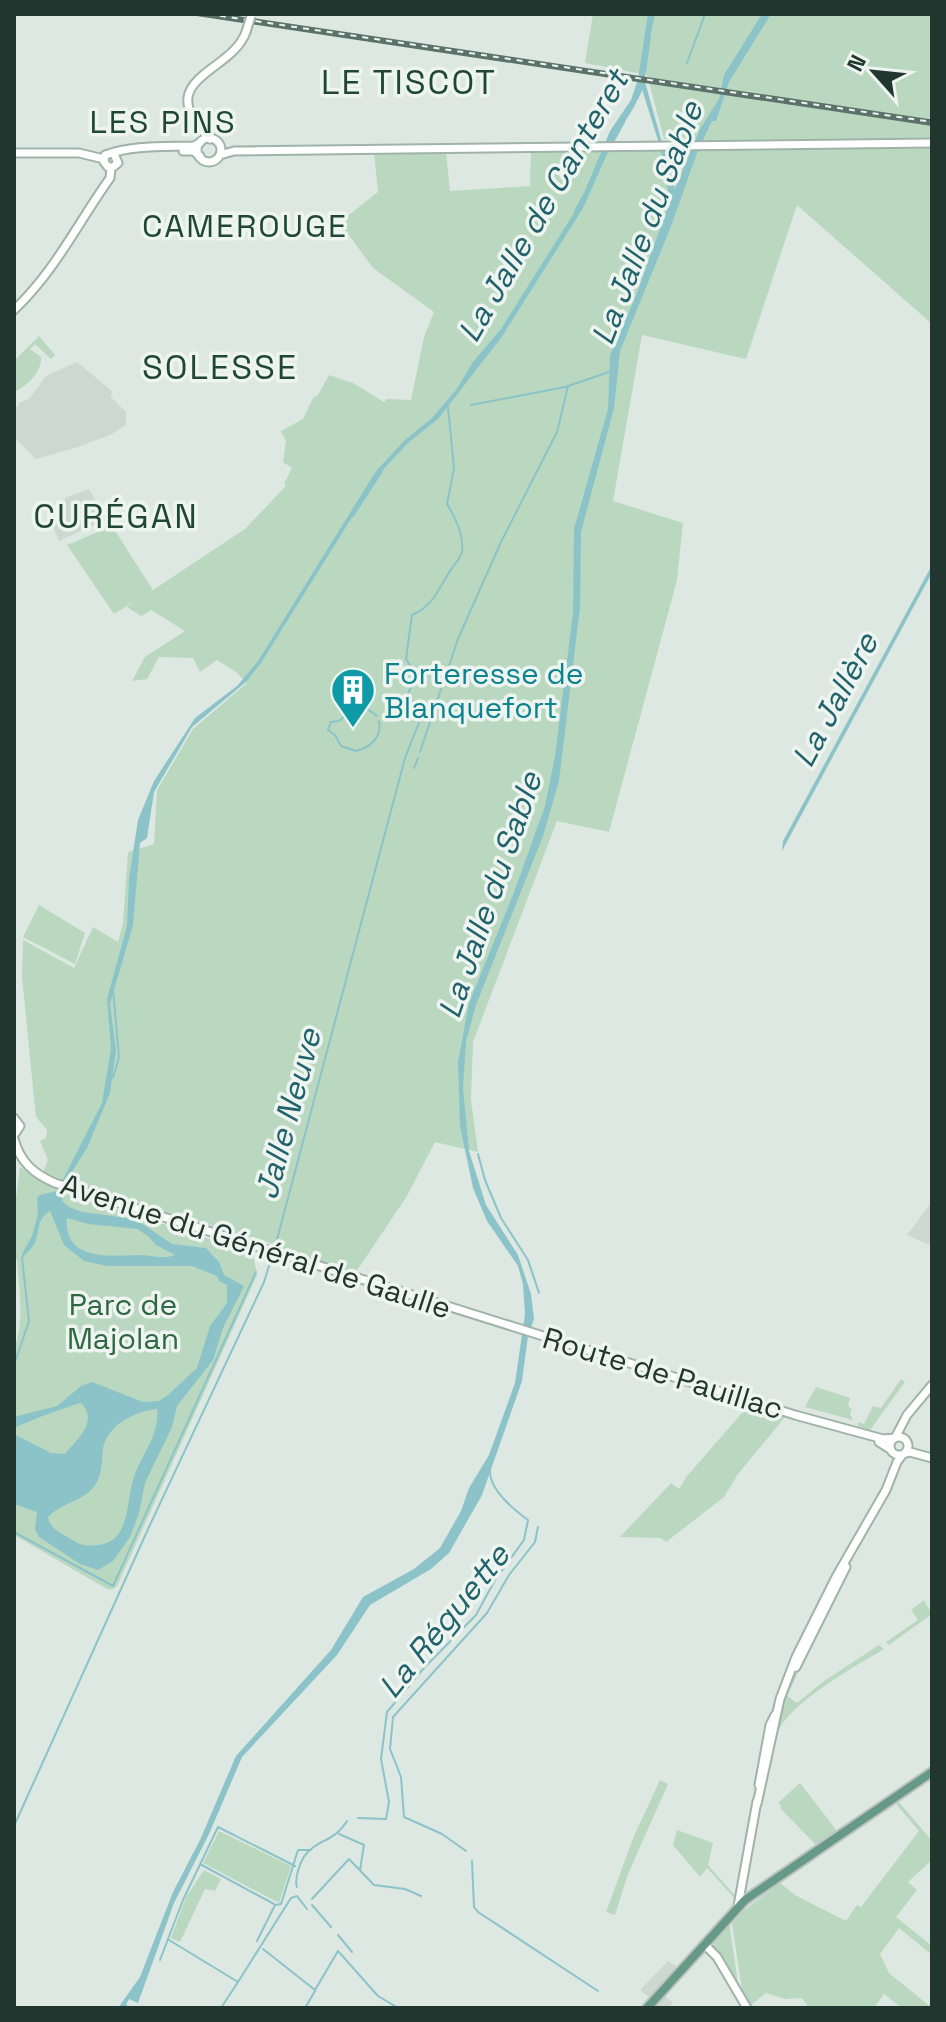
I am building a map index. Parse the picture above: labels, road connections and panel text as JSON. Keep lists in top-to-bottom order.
{
  "streets": {
    "main road": ["Avenue du Général de Gaulle", "Route de Pauillac"]
  },
  "crossings": [
    ["Avenue du Général de Gaulle", "Route de Pauillac"]
  ],
  "districts": [
    "LE TISCOT",
    "LES PINS",
    "CAMEROUGE",
    "SOLESSE",
    "CURÉGAN"
  ],
  "water": [
    "La Jalle de Canteret",
    "La Jalle du Sable",
    "La Jallère",
    "Jalle Neuve",
    "La Réguette"
  ],
  "parks": ["Parc de Majolan"],
  "places": {
    "building": ["Forteresse de Blanquefort"]
  },
  "north": "top left"
}
